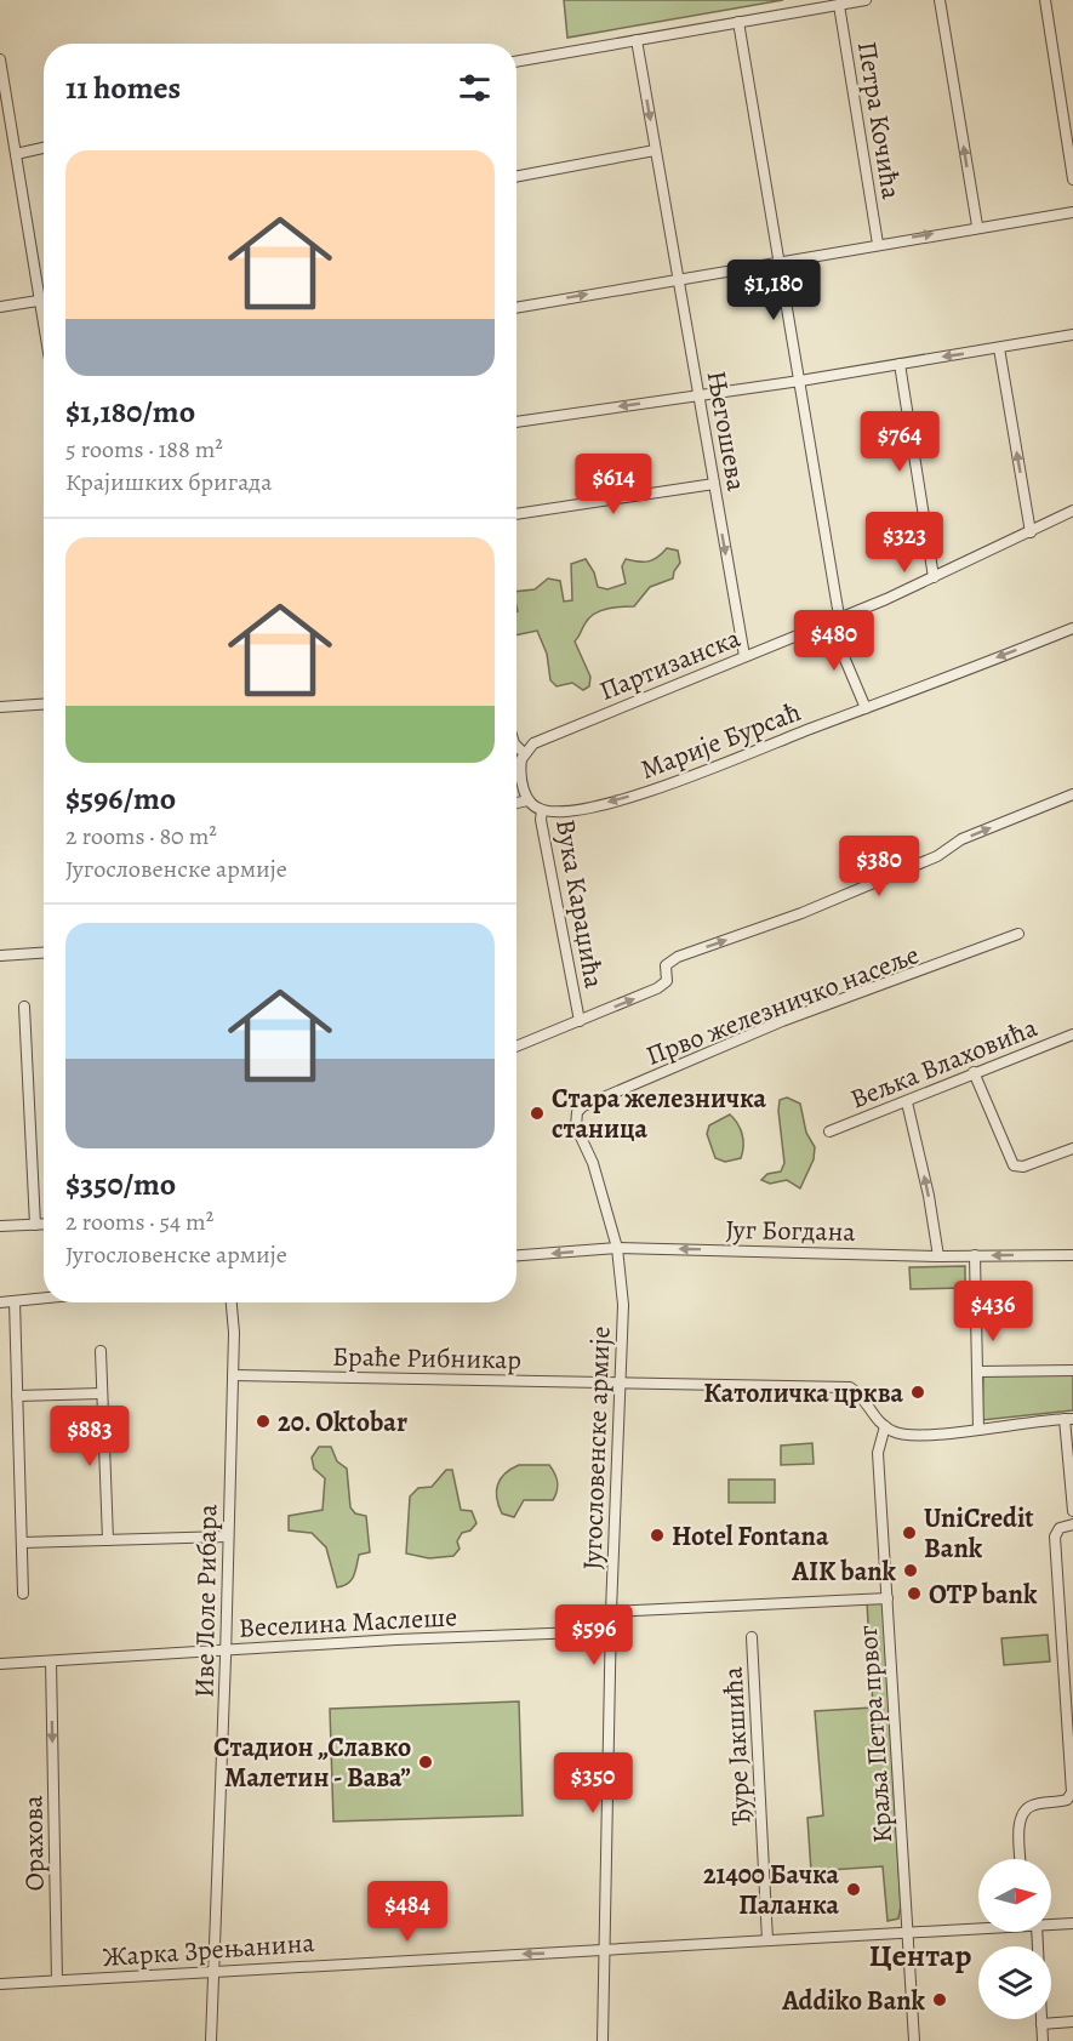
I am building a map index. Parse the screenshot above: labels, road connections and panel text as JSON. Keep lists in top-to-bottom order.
{
  "streets": {
    "street": [
      "Петра Кочића",
      "Његошева",
      "Партизанска",
      "Марије Бурсаћ",
      "Вука Караџића",
      "Прво железничко насеље",
      "Вељка Влаховића",
      "Југ Богдана",
      "Браће Рибникар",
      "Југословенске армије",
      "Иве Лоле Рибара",
      "Веселина Маслеше",
      "Краља Петра првог",
      "Ђуре Јакшића",
      "Орахова",
      "Жарка Зрењанина"
    ]
  },
  "crossings": [
    ["Његошева", "Партизанска"],
    ["Партизанска", "Вука Караџића"],
    ["Марије Бурсаћ", "Вука Караџића"],
    ["Прво железничко насеље", "Југословенске армије"],
    ["Југ Богдана", "Југословенске армије"],
    ["Браће Рибникар", "Југословенске армије"],
    ["Браће Рибникар", "Иве Лоле Рибара"],
    ["Браће Рибникар", "Краља Петра првог"],
    ["Југословенске армије", "Веселина Маслеше"],
    ["Југословенске армије", "Жарка Зрењанина"],
    ["Иве Лоле Рибара", "Веселина Маслеше"],
    ["Иве Лоле Рибара", "Жарка Зрењанина"],
    ["Веселина Маслеше", "Орахова"],
    ["Краља Петра првог", "Жарка Зрењанина"],
    ["Ђуре Јакшића", "Жарка Зрењанина"],
    ["Орахова", "Жарка Зрењанина"]
  ],
  "one_way": [
    "Његошева",
    "Марије Бурсаћ",
    "Југ Богдана",
    "Орахова",
    "Жарка Зрењанина"
  ],
  "districts": ["Центар"],
  "places": [
    "Стара железничка станица",
    "Католичка црква",
    "20. Oktobar",
    "UniCredit Bank",
    "Hotel Fontana",
    "AIK bank",
    "OTP bank",
    "Стадион „Славко Малетин - Вава”",
    "21400 Бачка Паланка",
    "Addiko Bank"
  ],
  "north": "right",
  "page": {
    "heading": "11 homes",
    "list": [
      {
        "name": "$1,180/mo",
        "note": "5 rooms · 188 m² · Крајишких бригада"
      },
      {
        "name": "$596/mo",
        "note": "2 rooms · 80 m² · Југословенске армије"
      },
      {
        "name": "$350/mo",
        "note": "2 rooms · 54 m² · Југословенске армије"
      }
    ],
    "price": [
      "$1,180",
      "$764",
      "$614",
      "$323",
      "$480",
      "$380",
      "$436",
      "$883",
      "$596",
      "$350",
      "$484"
    ]
  }
}
